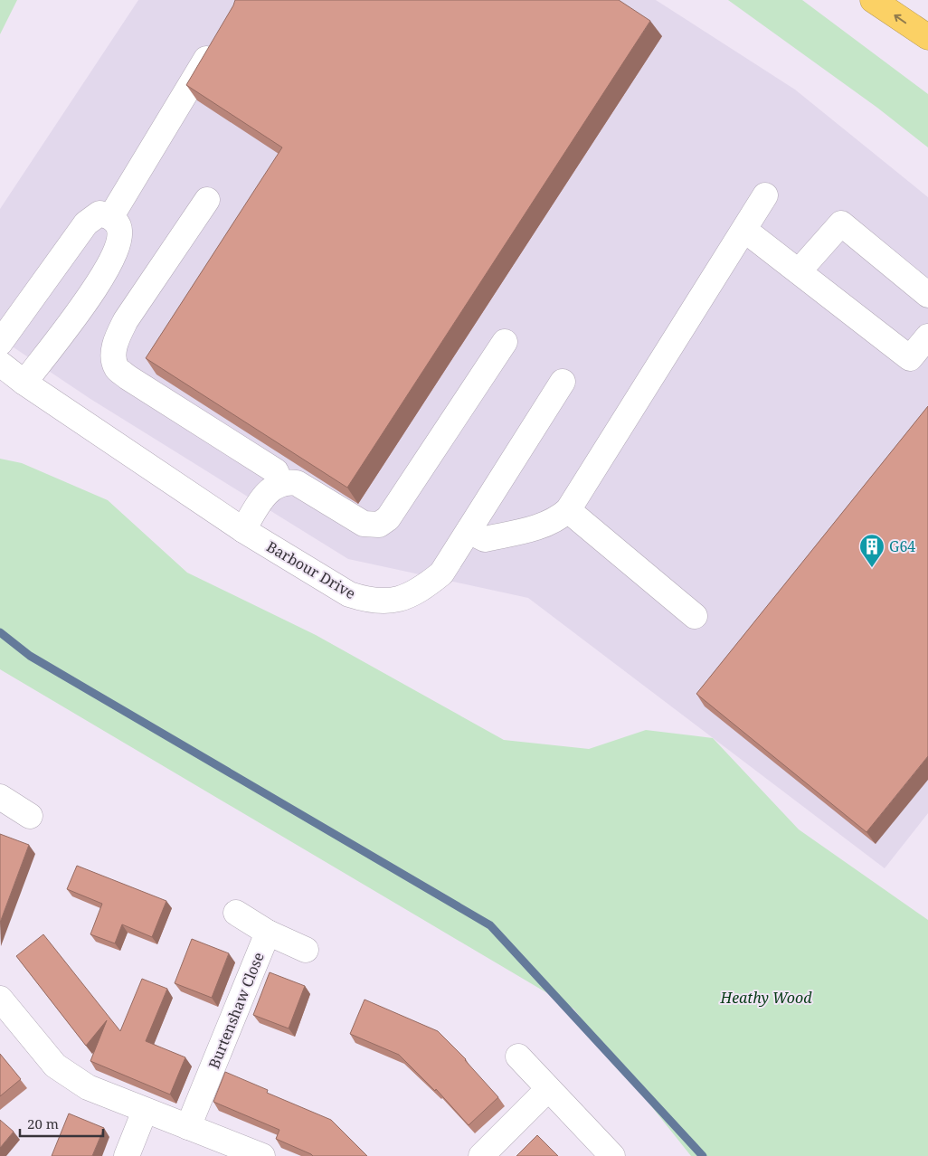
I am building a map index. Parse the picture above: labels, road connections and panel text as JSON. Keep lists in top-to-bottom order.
{
  "streets": {
    "street": ["Barbour Drive", "Burtenshaw Close"]
  },
  "parks": ["Heathy Wood"],
  "places": {
    "building": ["G64"]
  },
  "scale_bar": "20 m"
}
